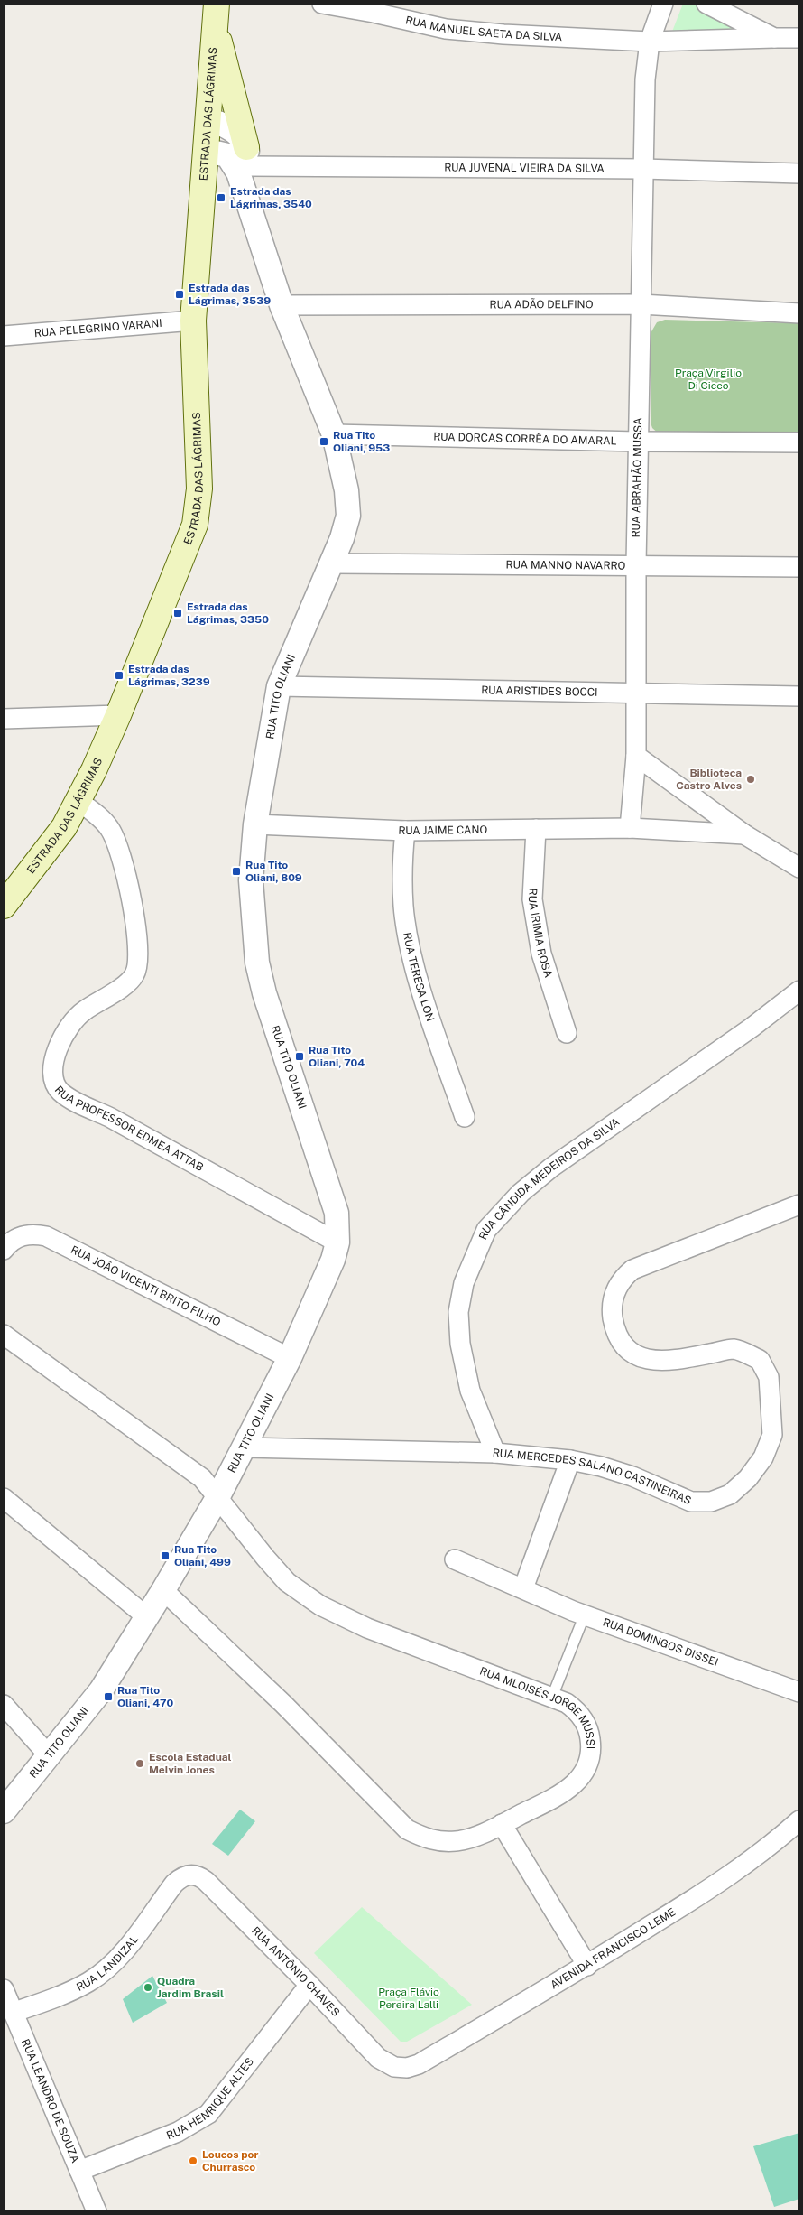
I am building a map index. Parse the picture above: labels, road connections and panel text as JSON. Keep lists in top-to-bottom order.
{
  "streets": {
    "main road": ["ESTRADA DAS LÁGRIMAS"],
    "street": [
      "RUA MANUEL SAETA DA SILVA",
      "RUA JUVENAL VIEIRA DA SILVA",
      "RUA ADÃO DELFINO",
      "RUA PELEGRINO VARANI",
      "RUA DORCAS CORRÊA DO AMARAL",
      "RUA ABRAHÃO MUSSA",
      "RUA MANNO NAVARRO",
      "RUA ARISTIDES BOCCI",
      "RUA TITO OLIANI",
      "RUA JAIME CANO",
      "RUA IRIMIA ROSA",
      "RUA TERESA LON",
      "RUA PROFESSOR EDMEA ATTAB",
      "RUA CÂNDIDA MEDEIROS DA SILVA",
      "RUA JOÃO VICENTI BRITO FILHO",
      "RUA MERCEDES SALANO CASTINEIRAS",
      "RUA DOMINGOS DISSEI",
      "RUA MLOISÉS JORGE MUSSI",
      "AVENIDA FRANCISCO LEME",
      "RUA LANDIZAL",
      "RUA ANTÔNIO CHAVES",
      "RUA HENRIQUE ALTES",
      "RUA LEANDRO DE SOUZA"
    ]
  },
  "crossings": [
    ["RUA MANUEL SAETA DA SILVA", "RUA ABRAHÃO MUSSA"],
    ["ESTRADA DAS LÁGRIMAS", "RUA PELEGRINO VARANI"],
    ["ESTRADA DAS LÁGRIMAS", "RUA TITO OLIANI"],
    ["ESTRADA DAS LÁGRIMAS", "RUA PROFESSOR EDMEA ATTAB"],
    ["RUA JUVENAL VIEIRA DA SILVA", "RUA ABRAHÃO MUSSA"],
    ["RUA JUVENAL VIEIRA DA SILVA", "RUA TITO OLIANI"],
    ["RUA ADÃO DELFINO", "RUA ABRAHÃO MUSSA"],
    ["RUA ADÃO DELFINO", "RUA TITO OLIANI"],
    ["RUA DORCAS CORRÊA DO AMARAL", "RUA ABRAHÃO MUSSA"],
    ["RUA DORCAS CORRÊA DO AMARAL", "RUA TITO OLIANI"],
    ["RUA ABRAHÃO MUSSA", "RUA MANNO NAVARRO"],
    ["RUA ABRAHÃO MUSSA", "RUA ARISTIDES BOCCI"],
    ["RUA ABRAHÃO MUSSA", "RUA JAIME CANO"],
    ["RUA MANNO NAVARRO", "RUA TITO OLIANI"],
    ["RUA ARISTIDES BOCCI", "RUA TITO OLIANI"],
    ["RUA TITO OLIANI", "RUA JAIME CANO"],
    ["RUA TITO OLIANI", "RUA PROFESSOR EDMEA ATTAB"],
    ["RUA TITO OLIANI", "RUA JOÃO VICENTI BRITO FILHO"],
    ["RUA TITO OLIANI", "RUA MERCEDES SALANO CASTINEIRAS"],
    ["RUA TITO OLIANI", "RUA MLOISÉS JORGE MUSSI"],
    ["RUA JAIME CANO", "RUA IRIMIA ROSA"],
    ["RUA JAIME CANO", "RUA TERESA LON"],
    ["RUA CÂNDIDA MEDEIROS DA SILVA", "RUA MERCEDES SALANO CASTINEIRAS"],
    ["AVENIDA FRANCISCO LEME", "RUA ANTÔNIO CHAVES"],
    ["RUA LANDIZAL", "RUA ANTÔNIO CHAVES"],
    ["RUA LANDIZAL", "RUA LEANDRO DE SOUZA"],
    ["RUA ANTÔNIO CHAVES", "RUA HENRIQUE ALTES"],
    ["RUA HENRIQUE ALTES", "RUA LEANDRO DE SOUZA"]
  ],
  "parks": ["Praça Virgilio Di Cicco", "Praça Flávio Pereira Lalli"],
  "places": {
    "transit": [
      "Estrada das Lágrimas, 3540",
      "Estrada das Lágrimas, 3539",
      "Rua Tito Oliani, 953",
      "Estrada das Lágrimas, 3350",
      "Estrada das Lágrimas, 3239",
      "Rua Tito Oliani, 809",
      "Rua Tito Oliani, 704",
      "Rua Tito Oliani, 499",
      "Rua Tito Oliani, 470"
    ],
    "other": [
      "Biblioteca Castro Alves",
      "Escola Estadual Melvin Jones",
      "Quadra Jardim Brasil",
      "Loucos por Churrasco"
    ]
  }
}
